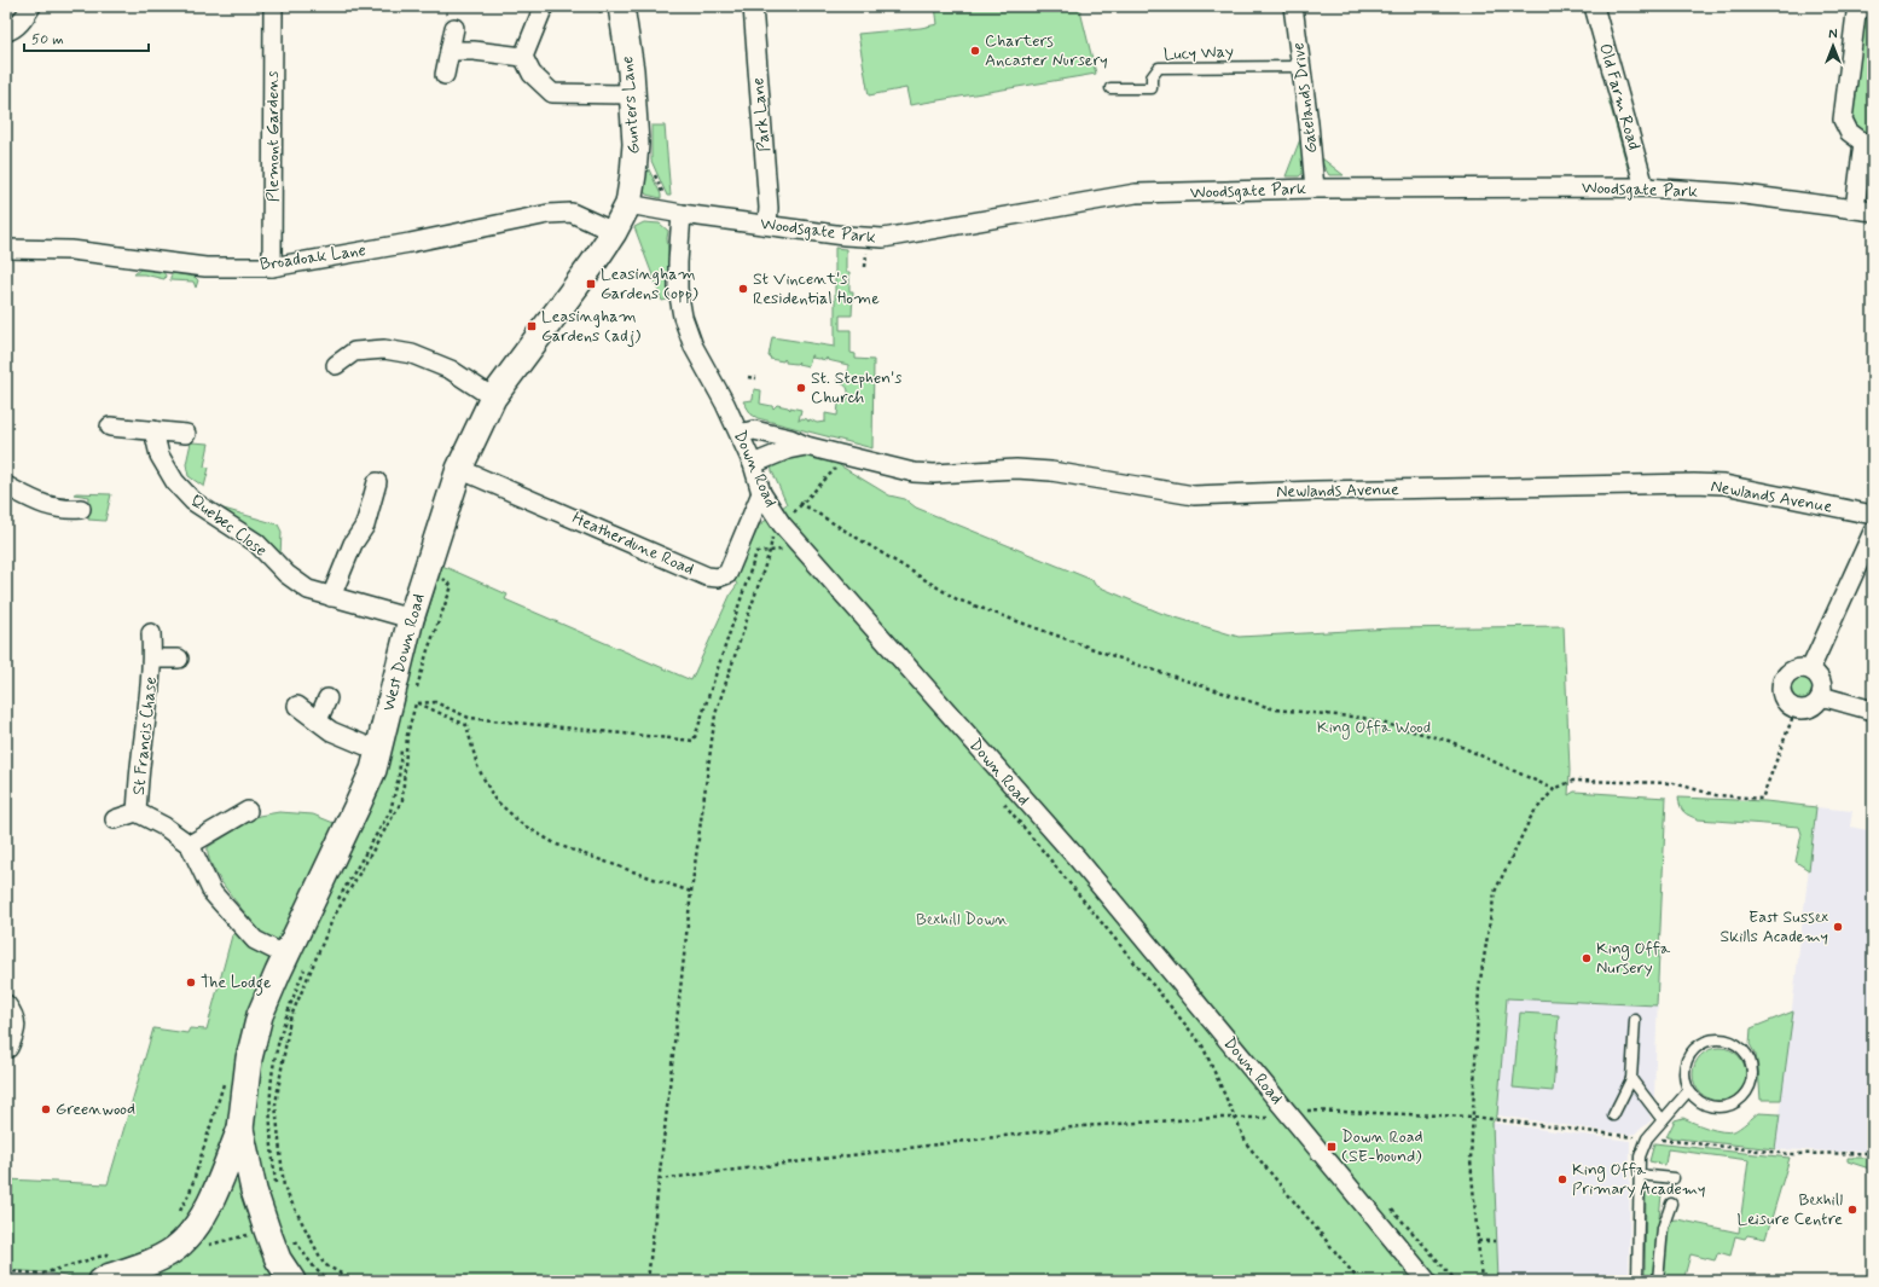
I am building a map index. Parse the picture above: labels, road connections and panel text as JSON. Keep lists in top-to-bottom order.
{
  "streets": {
    "street": [
      "Old Farm Road",
      "Gatelands Drive",
      "Gunters Lane",
      "Park Lane",
      "Plemont Gardens",
      "Woodsgate Park",
      "Broadoak Lane",
      "Down Road",
      "Newlands Avenue",
      "Quebec Close",
      "Heatherdune Road",
      "West Down Road",
      "St Francis Chase"
    ],
    "lane": ["Lucy Way"]
  },
  "crossings": [
    ["Lucy Way", "Gatelands Drive"],
    ["Old Farm Road", "Woodsgate Park"],
    ["Gatelands Drive", "Woodsgate Park"],
    ["Gunters Lane", "Woodsgate Park"],
    ["Gunters Lane", "West Down Road"],
    ["Park Lane", "Woodsgate Park"],
    ["Plemont Gardens", "Broadoak Lane"],
    ["Woodsgate Park", "Down Road"],
    ["Woodsgate Park", "West Down Road"],
    ["Broadoak Lane", "West Down Road"],
    ["Down Road", "Newlands Avenue"],
    ["Down Road", "Heatherdune Road"],
    ["Quebec Close", "West Down Road"],
    ["Heatherdune Road", "West Down Road"],
    ["West Down Road", "St Francis Chase"]
  ],
  "parks": ["King Offa Wood", "Bexhill Down"],
  "places": {
    "other": [
      "Charters Ancaster Nursery",
      "St Vincent's Residential Home",
      "St. Stephen's Church",
      "East Sussex Skills Academy",
      "King Offa Nursery",
      "The Lodge",
      "Greenwood",
      "King Offa Primary Academy",
      "Bexhill Leisure Centre"
    ],
    "transit": ["Leasingham Gardens (opp)", "Leasingham Gardens (adj)", "Down Road (SE-bound)"]
  },
  "scale_bar": "50 m",
  "north": "top"
}
